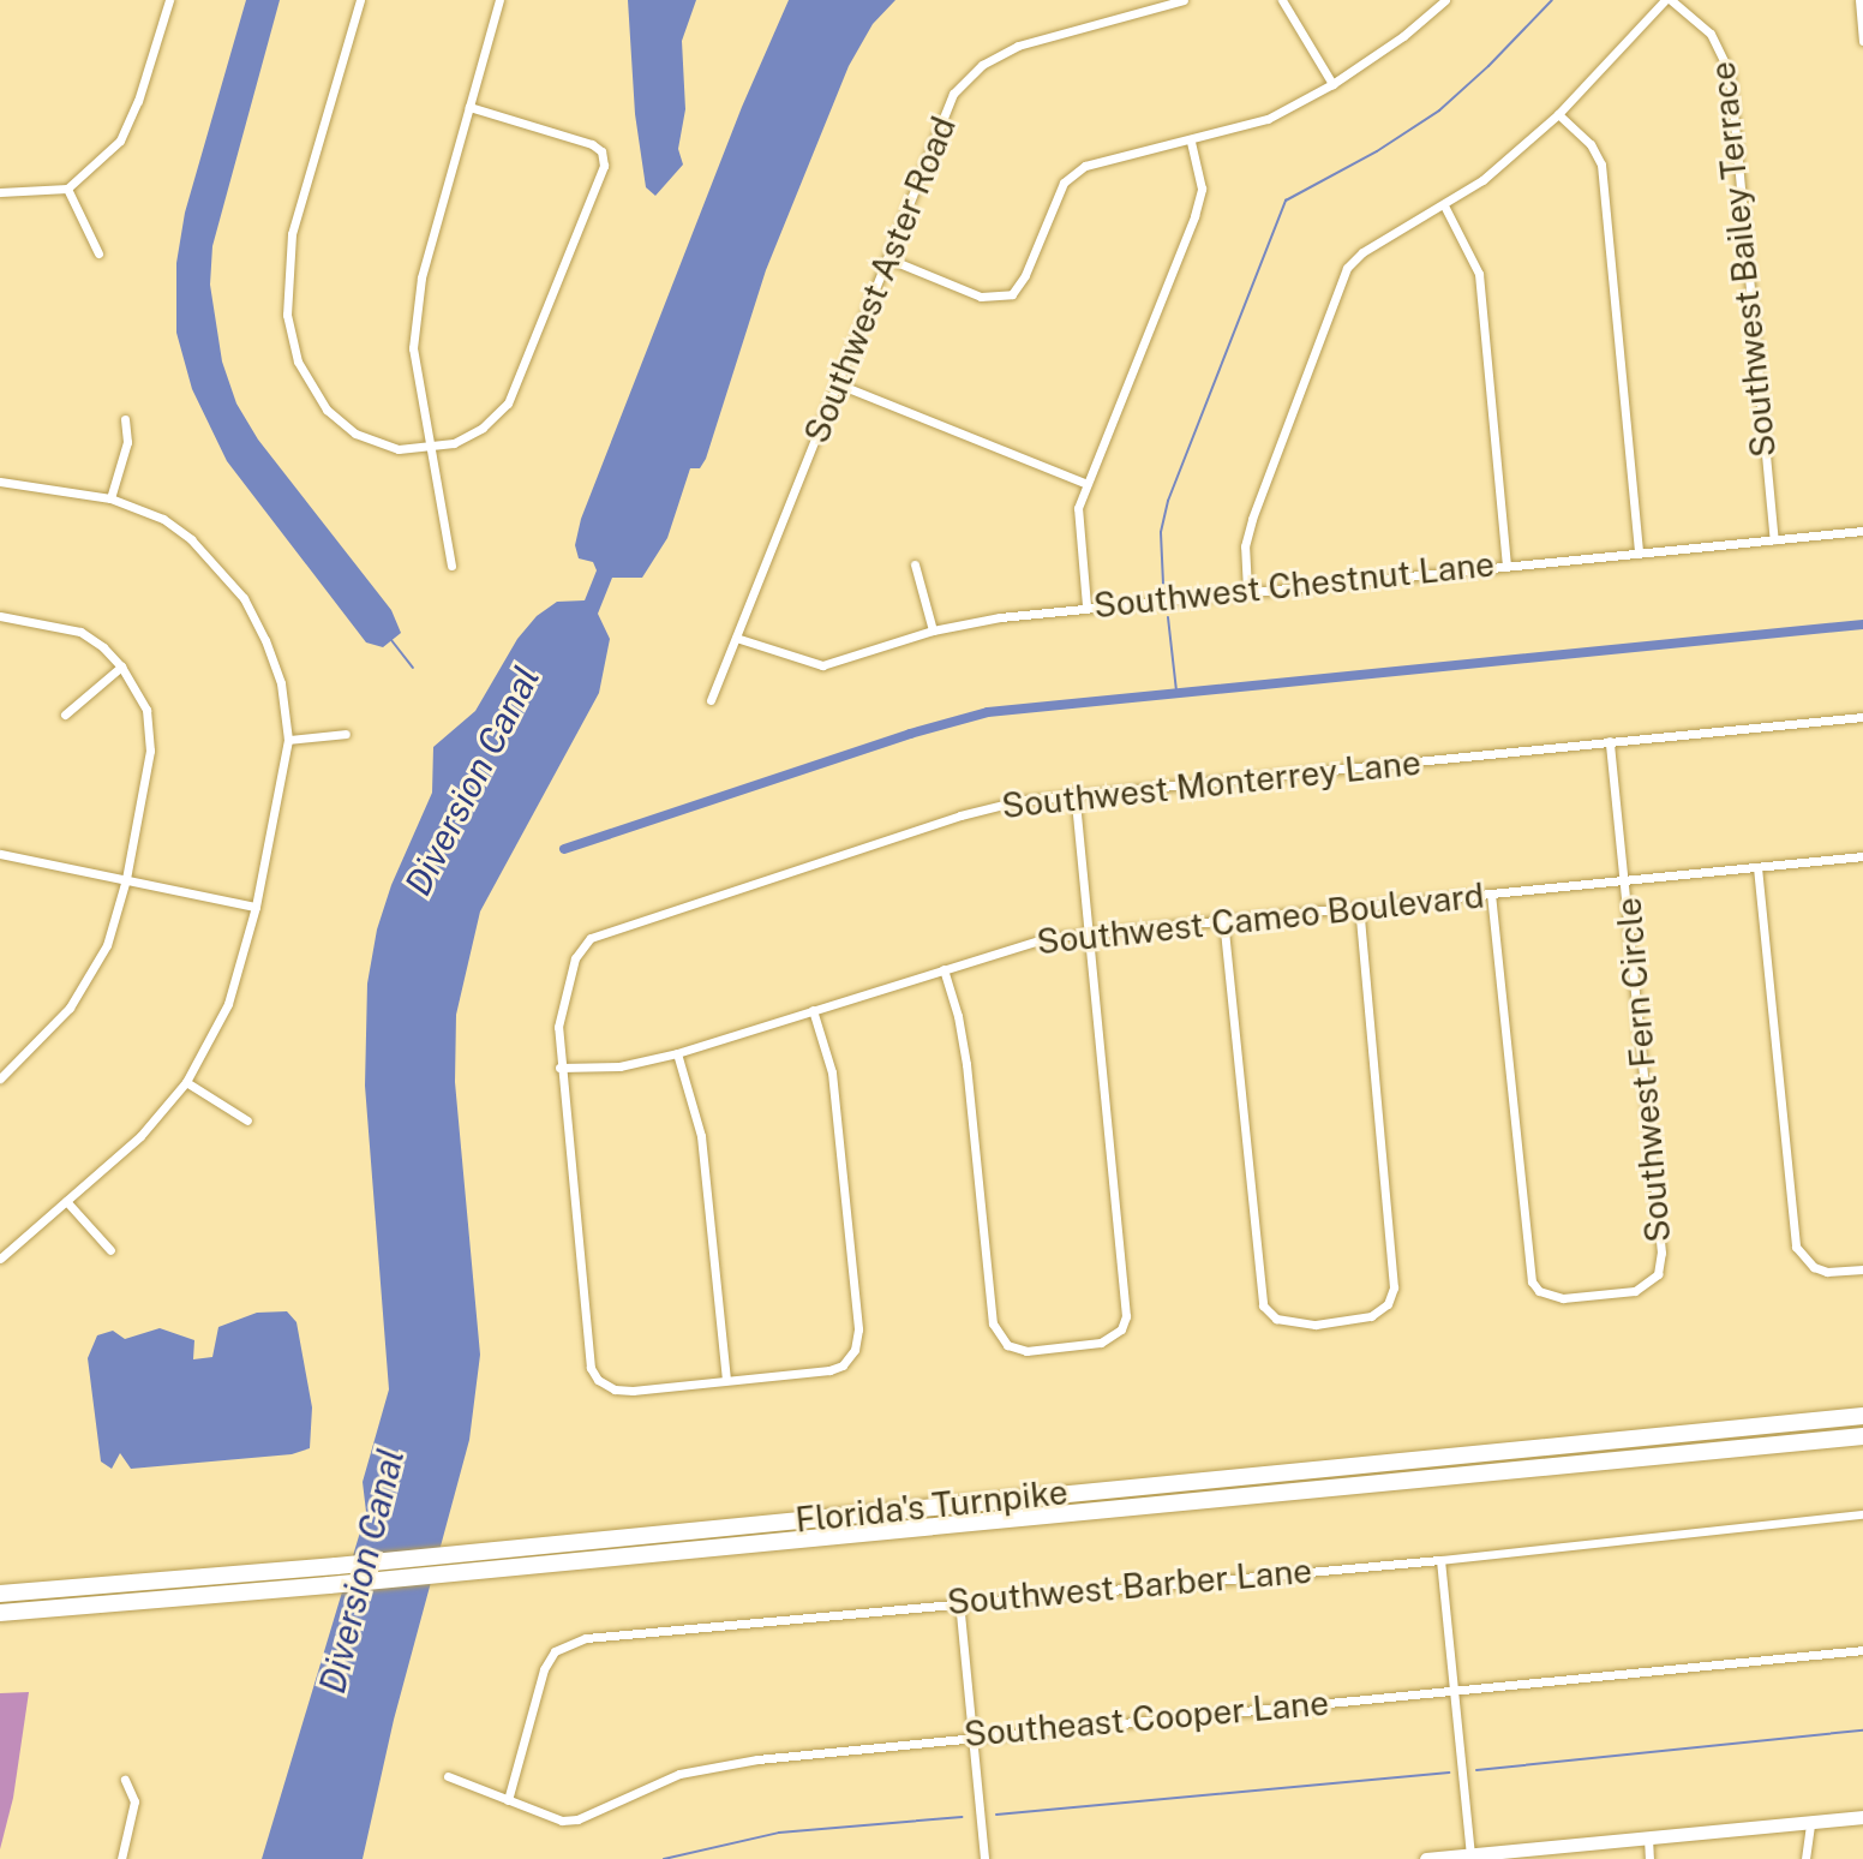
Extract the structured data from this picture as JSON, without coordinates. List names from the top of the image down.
{
  "streets": {
    "highway": ["Florida's Turnpike"],
    "street": [
      "Southwest Bailey Terrace",
      "Southwest Aster Road",
      "Southwest Chestnut Lane",
      "Southwest Monterrey Lane",
      "Southwest Cameo Boulevard",
      "Southwest Fern Circle",
      "Southwest Barber Lane",
      "Southeast Cooper Lane"
    ]
  },
  "crossings": [
    ["Southwest Bailey Terrace", "Southwest Chestnut Lane"],
    ["Southwest Aster Road", "Southwest Chestnut Lane"],
    ["Southwest Monterrey Lane", "Southwest Cameo Boulevard"],
    ["Southwest Monterrey Lane", "Southwest Fern Circle"],
    ["Southwest Cameo Boulevard", "Southwest Fern Circle"],
    ["Southwest Barber Lane", "Southeast Cooper Lane"]
  ],
  "water": ["Diversion Canal"]
}
